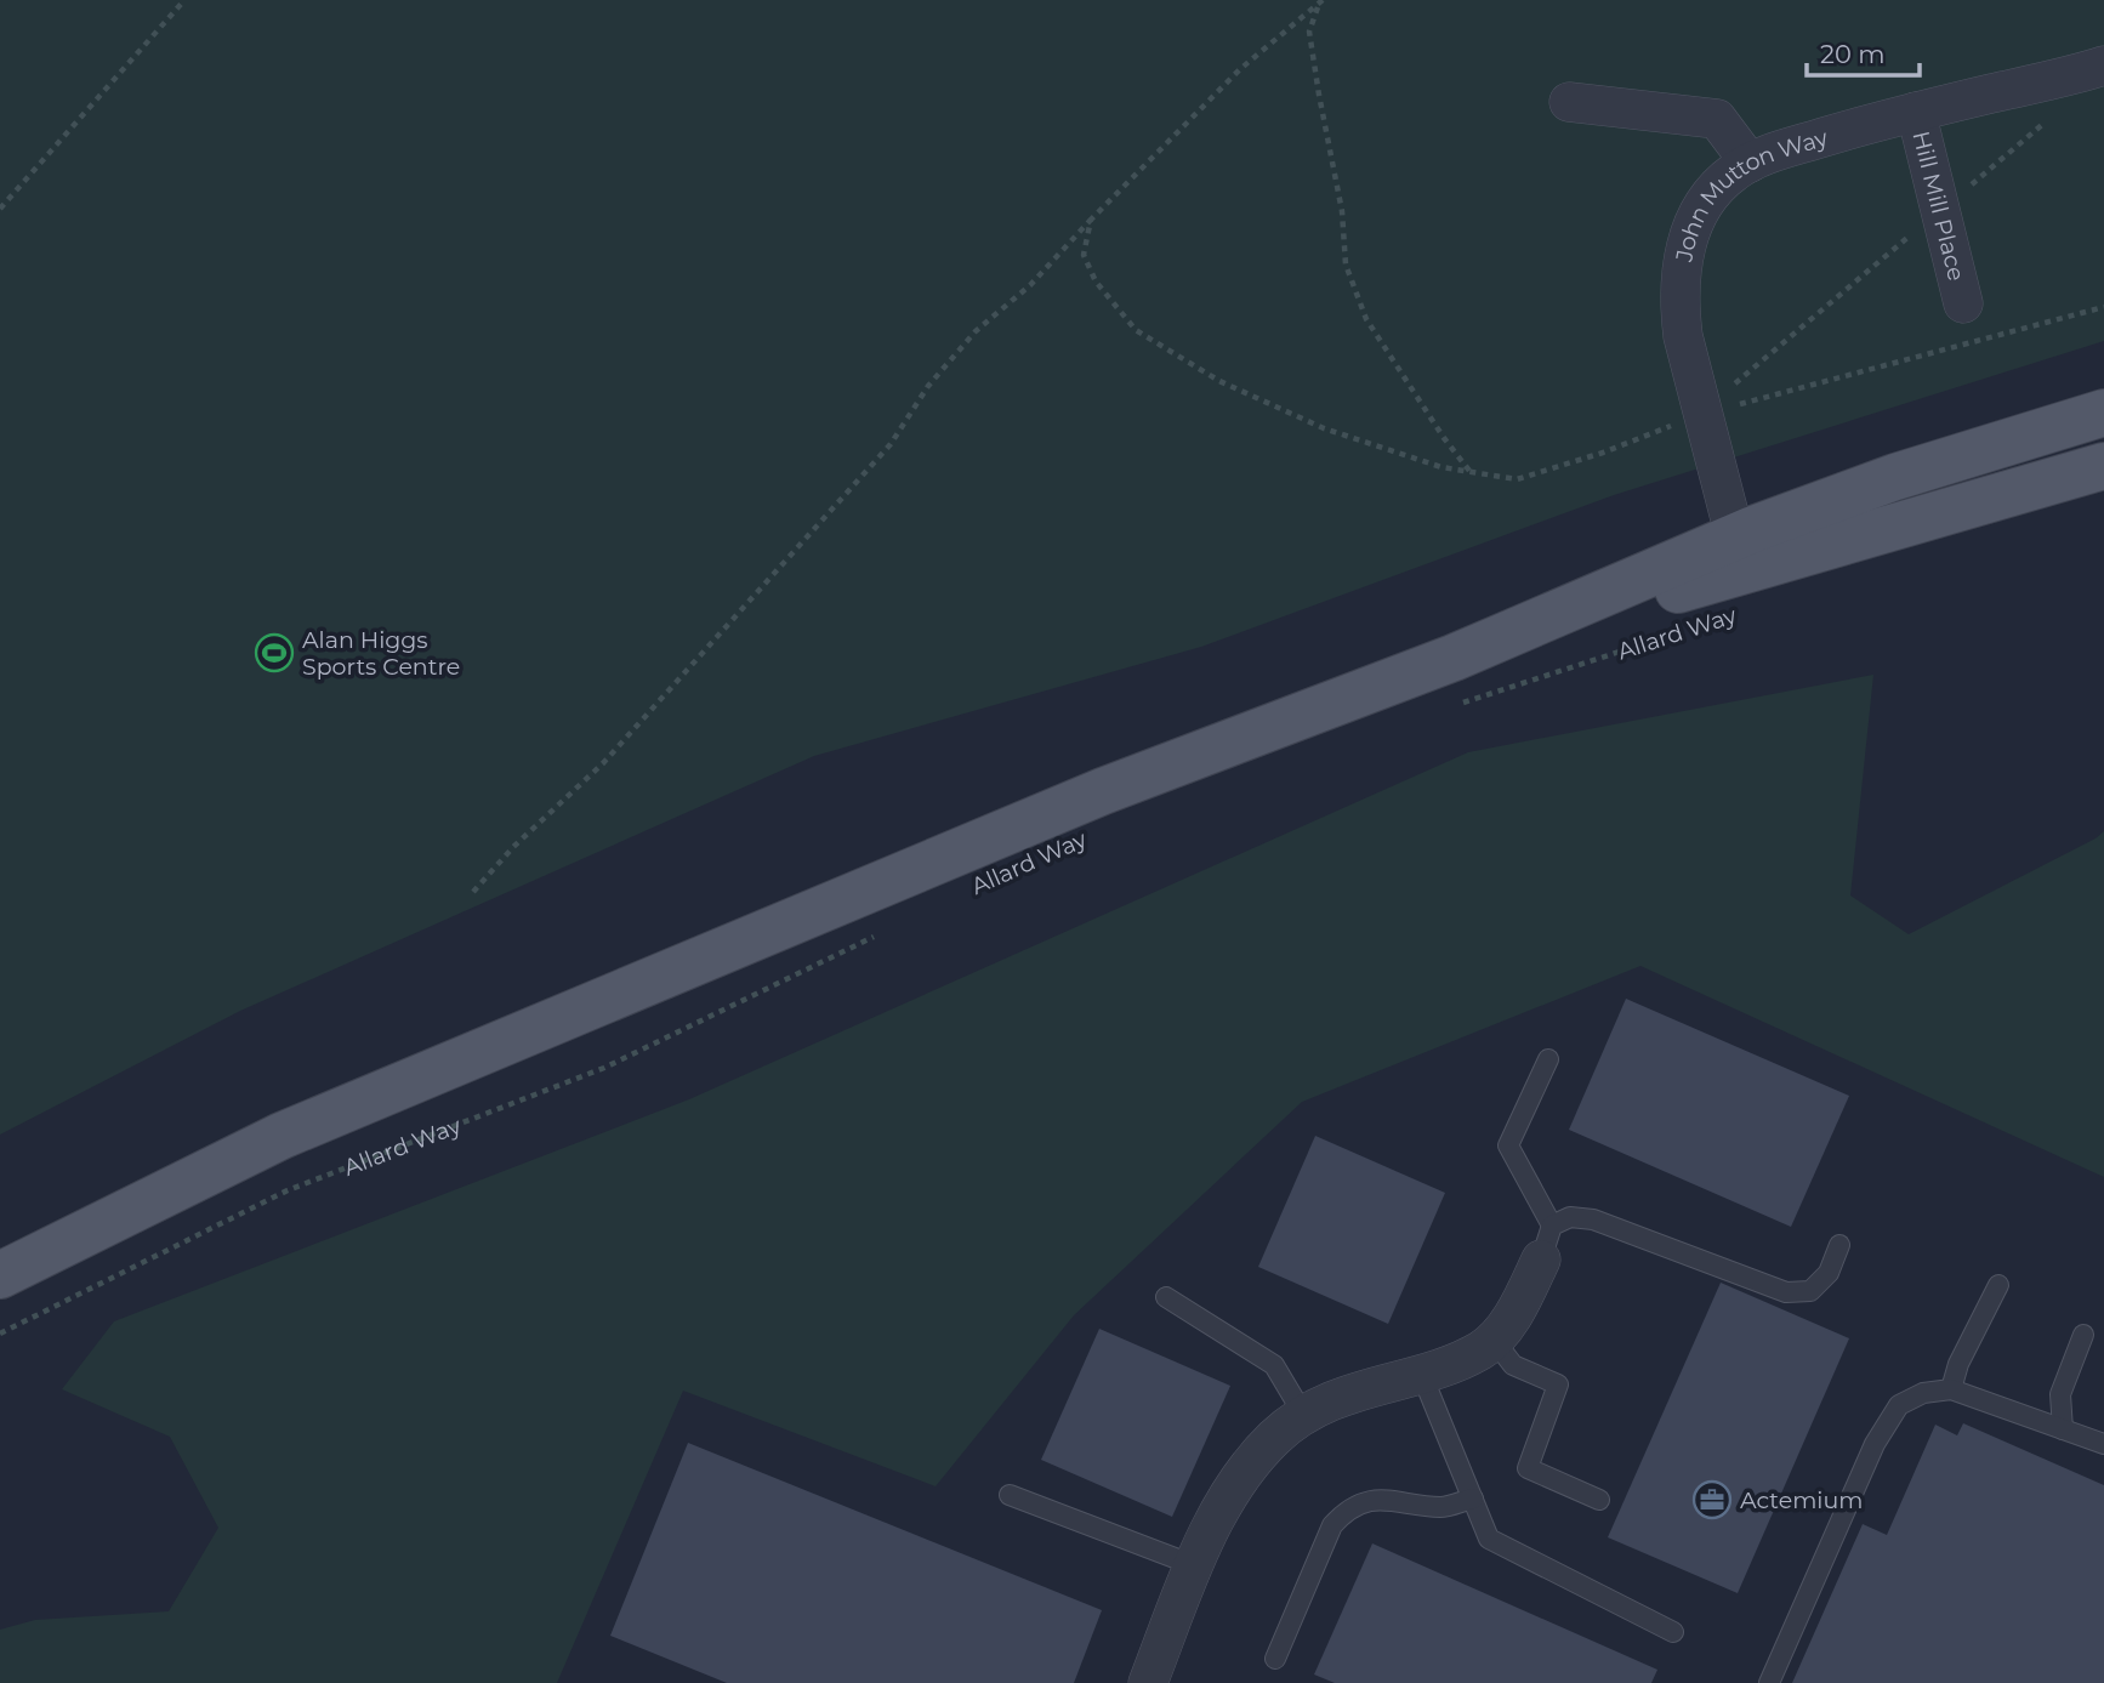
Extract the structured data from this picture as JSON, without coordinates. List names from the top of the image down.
{
  "streets": {
    "main road": ["Allard Way"],
    "street": ["John Mutton Way", "Hill Mill Place"]
  },
  "crossings": [
    ["John Mutton Way", "Hill Mill Place"],
    ["John Mutton Way", "Allard Way"]
  ],
  "places": {
    "sports": ["Alan Higgs Sports Centre"],
    "office": ["Actemium"]
  },
  "scale_bar": "20 m"
}
